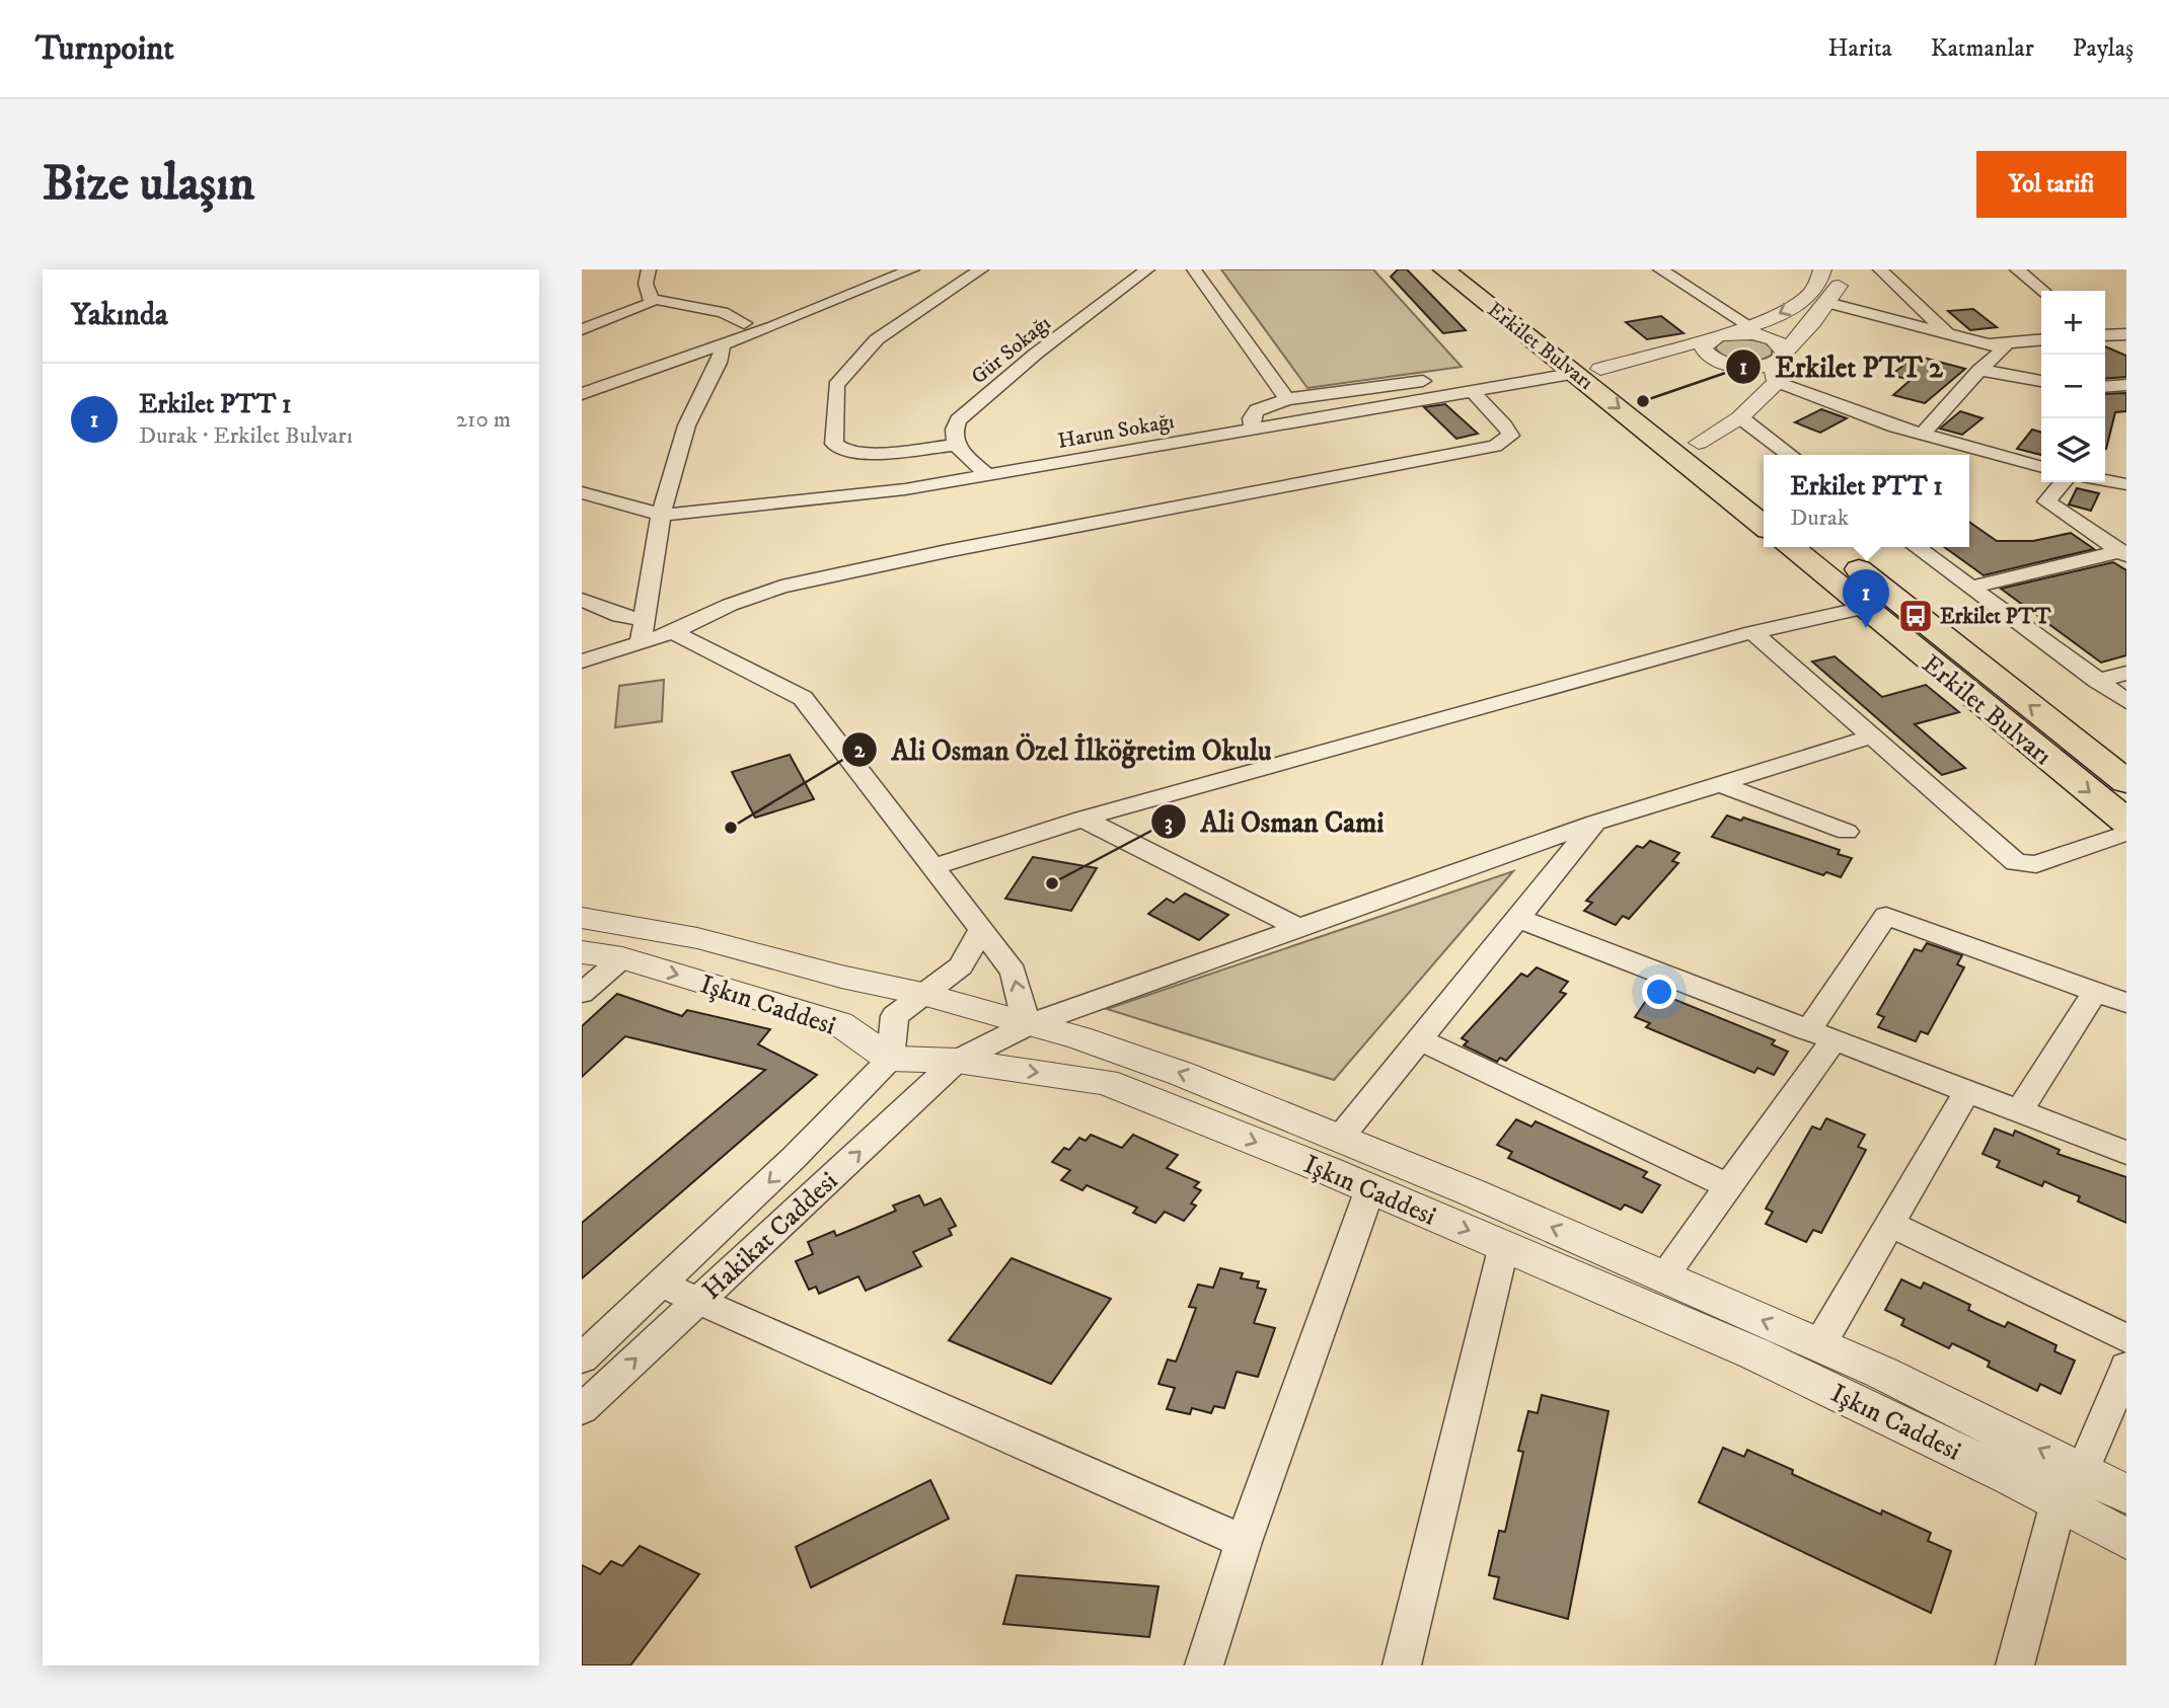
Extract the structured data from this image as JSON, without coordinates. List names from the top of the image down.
{
  "streets": {
    "main road": ["Erkilet Bulvarı"],
    "street": [
      "Gür Sokağı",
      "Harun Sokağı",
      "Işkın Caddesi",
      "Hakikat Caddesi"
    ]
  },
  "crossings": [
    ["Erkilet Bulvarı", "Harun Sokağı"],
    ["Işkın Caddesi", "Hakikat Caddesi"]
  ],
  "places": {
    "other": ["Erkilet PTT 2", "Ali Osman Özel İlköğretim Okulu", "Ali Osman Cami"],
    "bus stop": ["Erkilet PTT"]
  },
  "page": {
    "header": "Turnpoint",
    "nav": ["Harita", "Katmanlar", "Paylaş"],
    "buttons": "Yol tarifi",
    "title": "Bize ulaşın",
    "heading": "Yakında",
    "map_buttons": ["+", "−"],
    "list": [
      {
        "mark": "1",
        "name": "Erkilet PTT 1",
        "note": "Durak · Erkilet Bulvarı",
        "value": "210 m"
      }
    ],
    "popup": ["Erkilet PTT 1", "Durak"],
    "pins": "1"
  }
}
